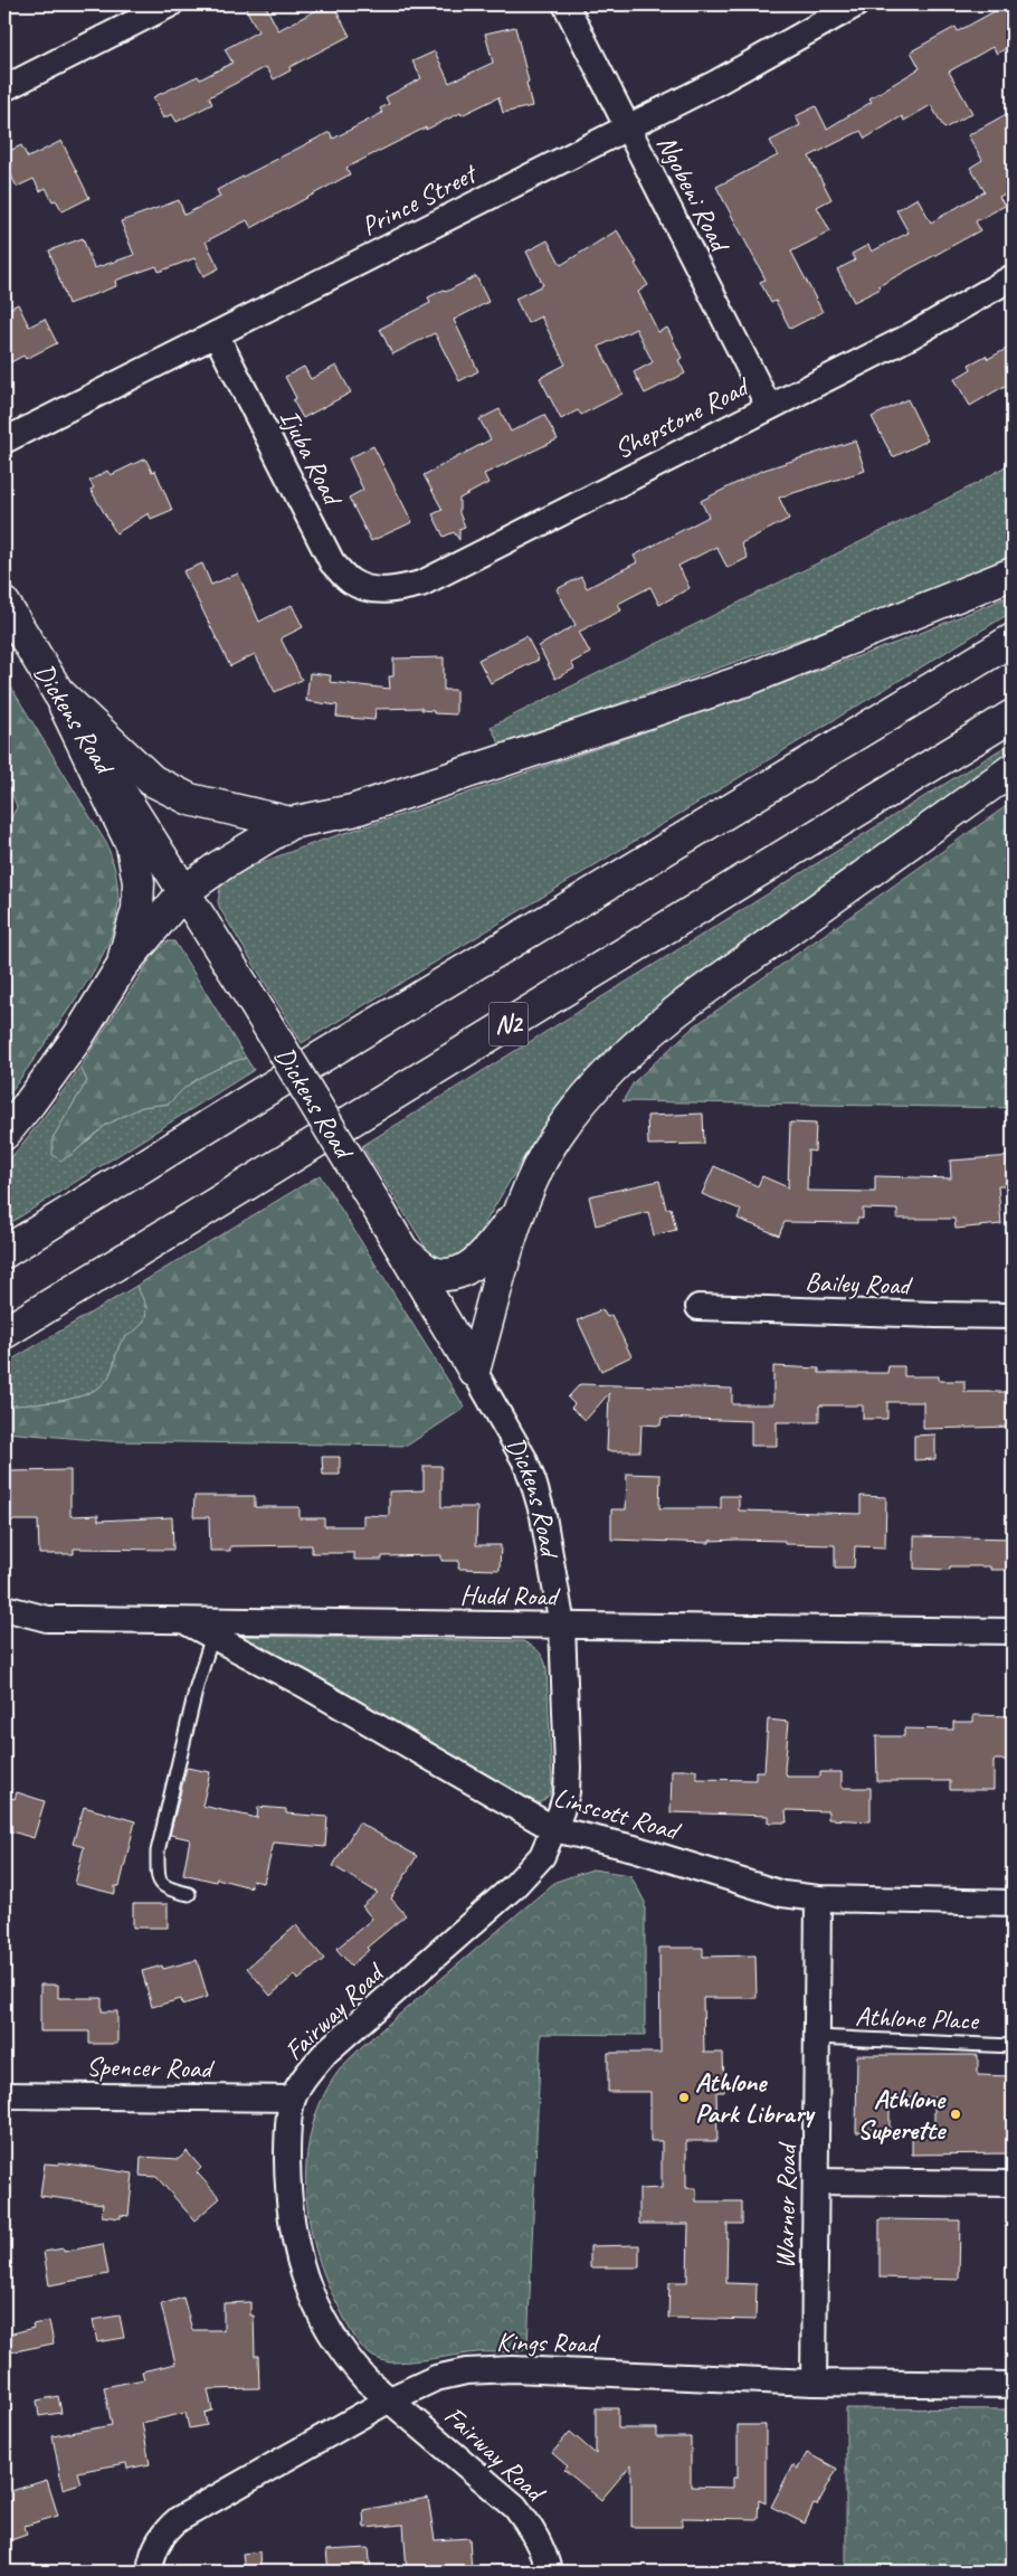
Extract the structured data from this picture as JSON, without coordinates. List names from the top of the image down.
{
  "streets": {
    "main road": ["Dickens Road", "N2"],
    "street": [
      "Ngobeni Road",
      "Prince Street",
      "Shepstone Road",
      "Ijuba Road",
      "Bailey Road",
      "Hudd Road",
      "Linscott Road",
      "Fairway Road",
      "Spencer Road",
      "Warner Road",
      "Kings Road"
    ],
    "lane": ["Athlone Place"]
  },
  "crossings": [
    ["Ngobeni Road", "Prince Street"],
    ["Ngobeni Road", "Shepstone Road"],
    ["Prince Street", "Ijuba Road"],
    ["Shepstone Road", "Ijuba Road"],
    ["Dickens Road", "Hudd Road"],
    ["Dickens Road", "Fairway Road"],
    ["Hudd Road", "Linscott Road"],
    ["Hudd Road", "Fairway Road"],
    ["Linscott Road", "Fairway Road"],
    ["Linscott Road", "Warner Road"],
    ["Fairway Road", "Spencer Road"],
    ["Fairway Road", "Kings Road"],
    ["Athlone Place", "Warner Road"],
    ["Warner Road", "Kings Road"]
  ],
  "places": ["Athlone Park Library", "Athlone Superette"]
}
